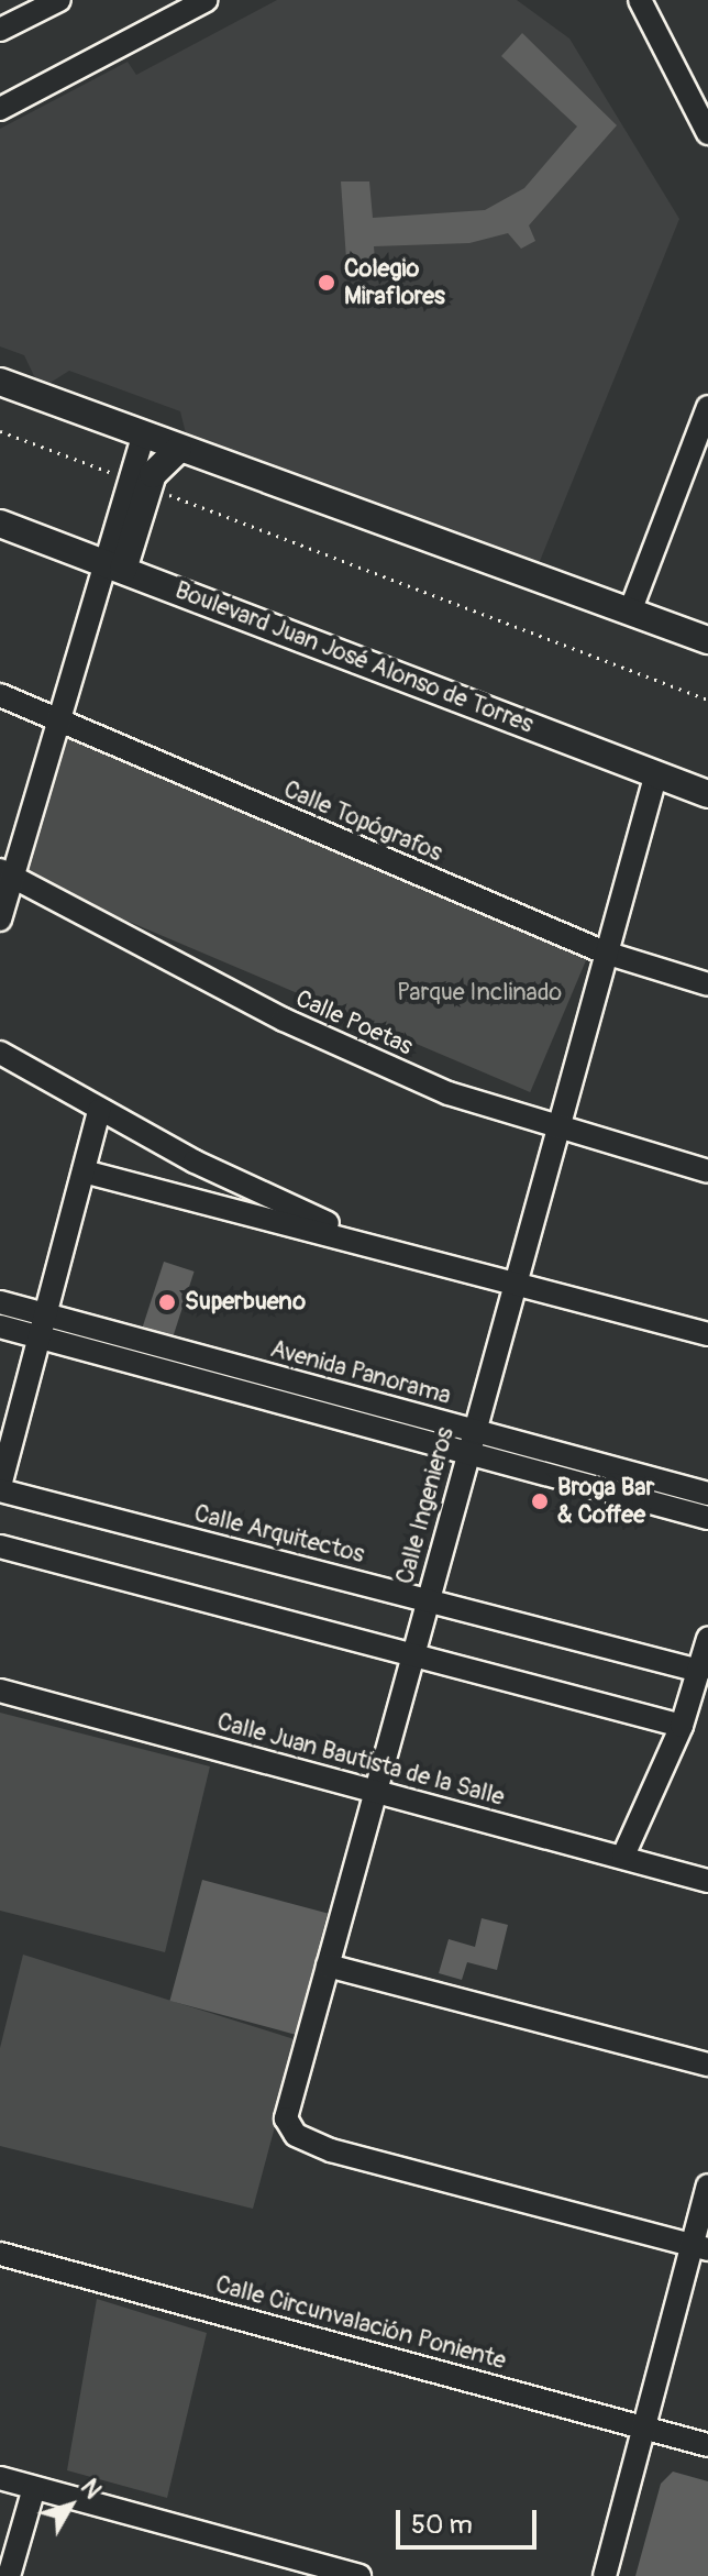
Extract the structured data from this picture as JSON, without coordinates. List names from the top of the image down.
{
  "streets": {
    "main road": ["Boulevard Juan José Alonso de Torres"],
    "street": [
      "Calle Topógrafos",
      "Calle Poetas",
      "Avenida Panorama",
      "Calle Ingenieros",
      "Calle Arquitectos",
      "Calle Juan Bautista de la Salle",
      "Calle Circunvalación Poniente"
    ]
  },
  "crossings": [
    ["Boulevard Juan José Alonso de Torres", "Calle Ingenieros"],
    ["Calle Topógrafos", "Calle Ingenieros"],
    ["Calle Poetas", "Calle Ingenieros"],
    ["Avenida Panorama", "Calle Ingenieros"],
    ["Calle Ingenieros", "Calle Arquitectos"],
    ["Calle Ingenieros", "Calle Juan Bautista de la Salle"]
  ],
  "parks": ["Parque Inclinado"],
  "places": ["Colegio Miraflores", "Superbueno", "Broga Bar & Coffee"],
  "scale_bar": "50 m",
  "north": "top right"
}
